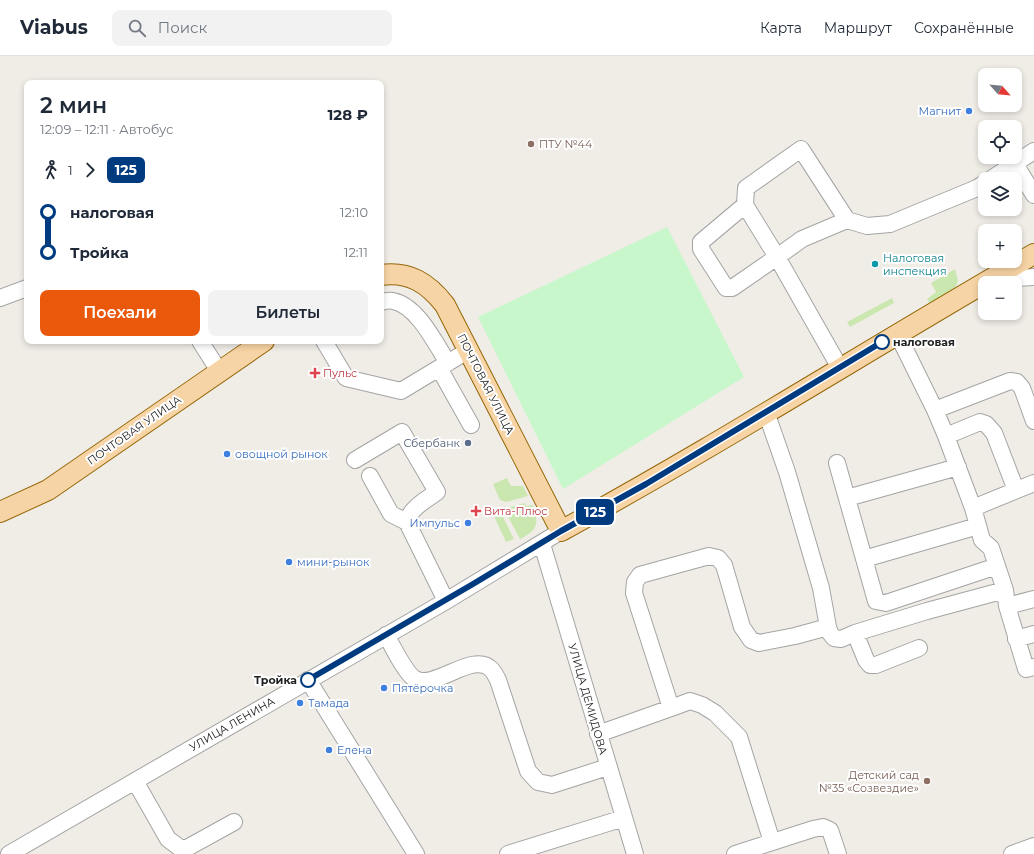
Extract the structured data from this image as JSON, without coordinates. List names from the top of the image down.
{
  "streets": {
    "main road": ["ПОЧТОВАЯ УЛИЦА", "УЛИЦА ЛЕНИНА"],
    "street": ["УЛИЦА ДЕМИДОВА"]
  },
  "crossings": [
    ["ПОЧТОВАЯ УЛИЦА", "УЛИЦА ЛЕНИНА"],
    ["УЛИЦА ДЕМИДОВА", "УЛИЦА ЛЕНИНА"]
  ],
  "places": {
    "other": [
      "Магнит",
      "ПТУ №44",
      "Налоговая инспекция",
      "налоговая",
      "Сбербанк",
      "овощной рынок",
      "Импульс",
      "мини-рынок",
      "Тройка",
      "Пятёрочка",
      "Тамада",
      "Елена",
      "Детский сад №35 «Созвездие»"
    ],
    "health": ["Пульс", "Вита-Плюс"]
  },
  "lines": ["bus line 125"],
  "north": "bottom right",
  "page": {
    "header": "Viabus",
    "search": "Поиск",
    "nav": ["Карта", "Маршрут", "Сохранённые"],
    "on_map": "125",
    "map_buttons": ["+", "−"],
    "heading": ["2 мин", "12:09 – 12:11 · Автобус", "128 ₽"],
    "legs": ["1", "125"],
    "list": [
      {
        "name": "налоговая",
        "value": "12:10"
      },
      {
        "name": "Тройка",
        "value": "12:11"
      }
    ],
    "buttons": ["Поехали", "Билеты"]
  }
}
